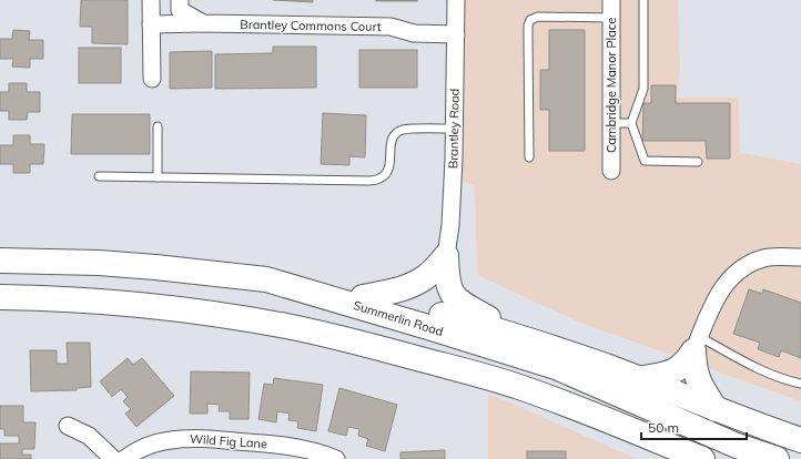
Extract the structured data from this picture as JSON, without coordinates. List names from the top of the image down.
{
  "streets": {
    "main road": ["Summerlin Road"],
    "street": [
      "Brantley Commons Court",
      "Cambridge Manor Place",
      "Brantley Road",
      "Wild Fig Lane"
    ]
  },
  "crossings": [
    ["Brantley Commons Court", "Brantley Road"]
  ],
  "scale_bar": "50 m"
}
